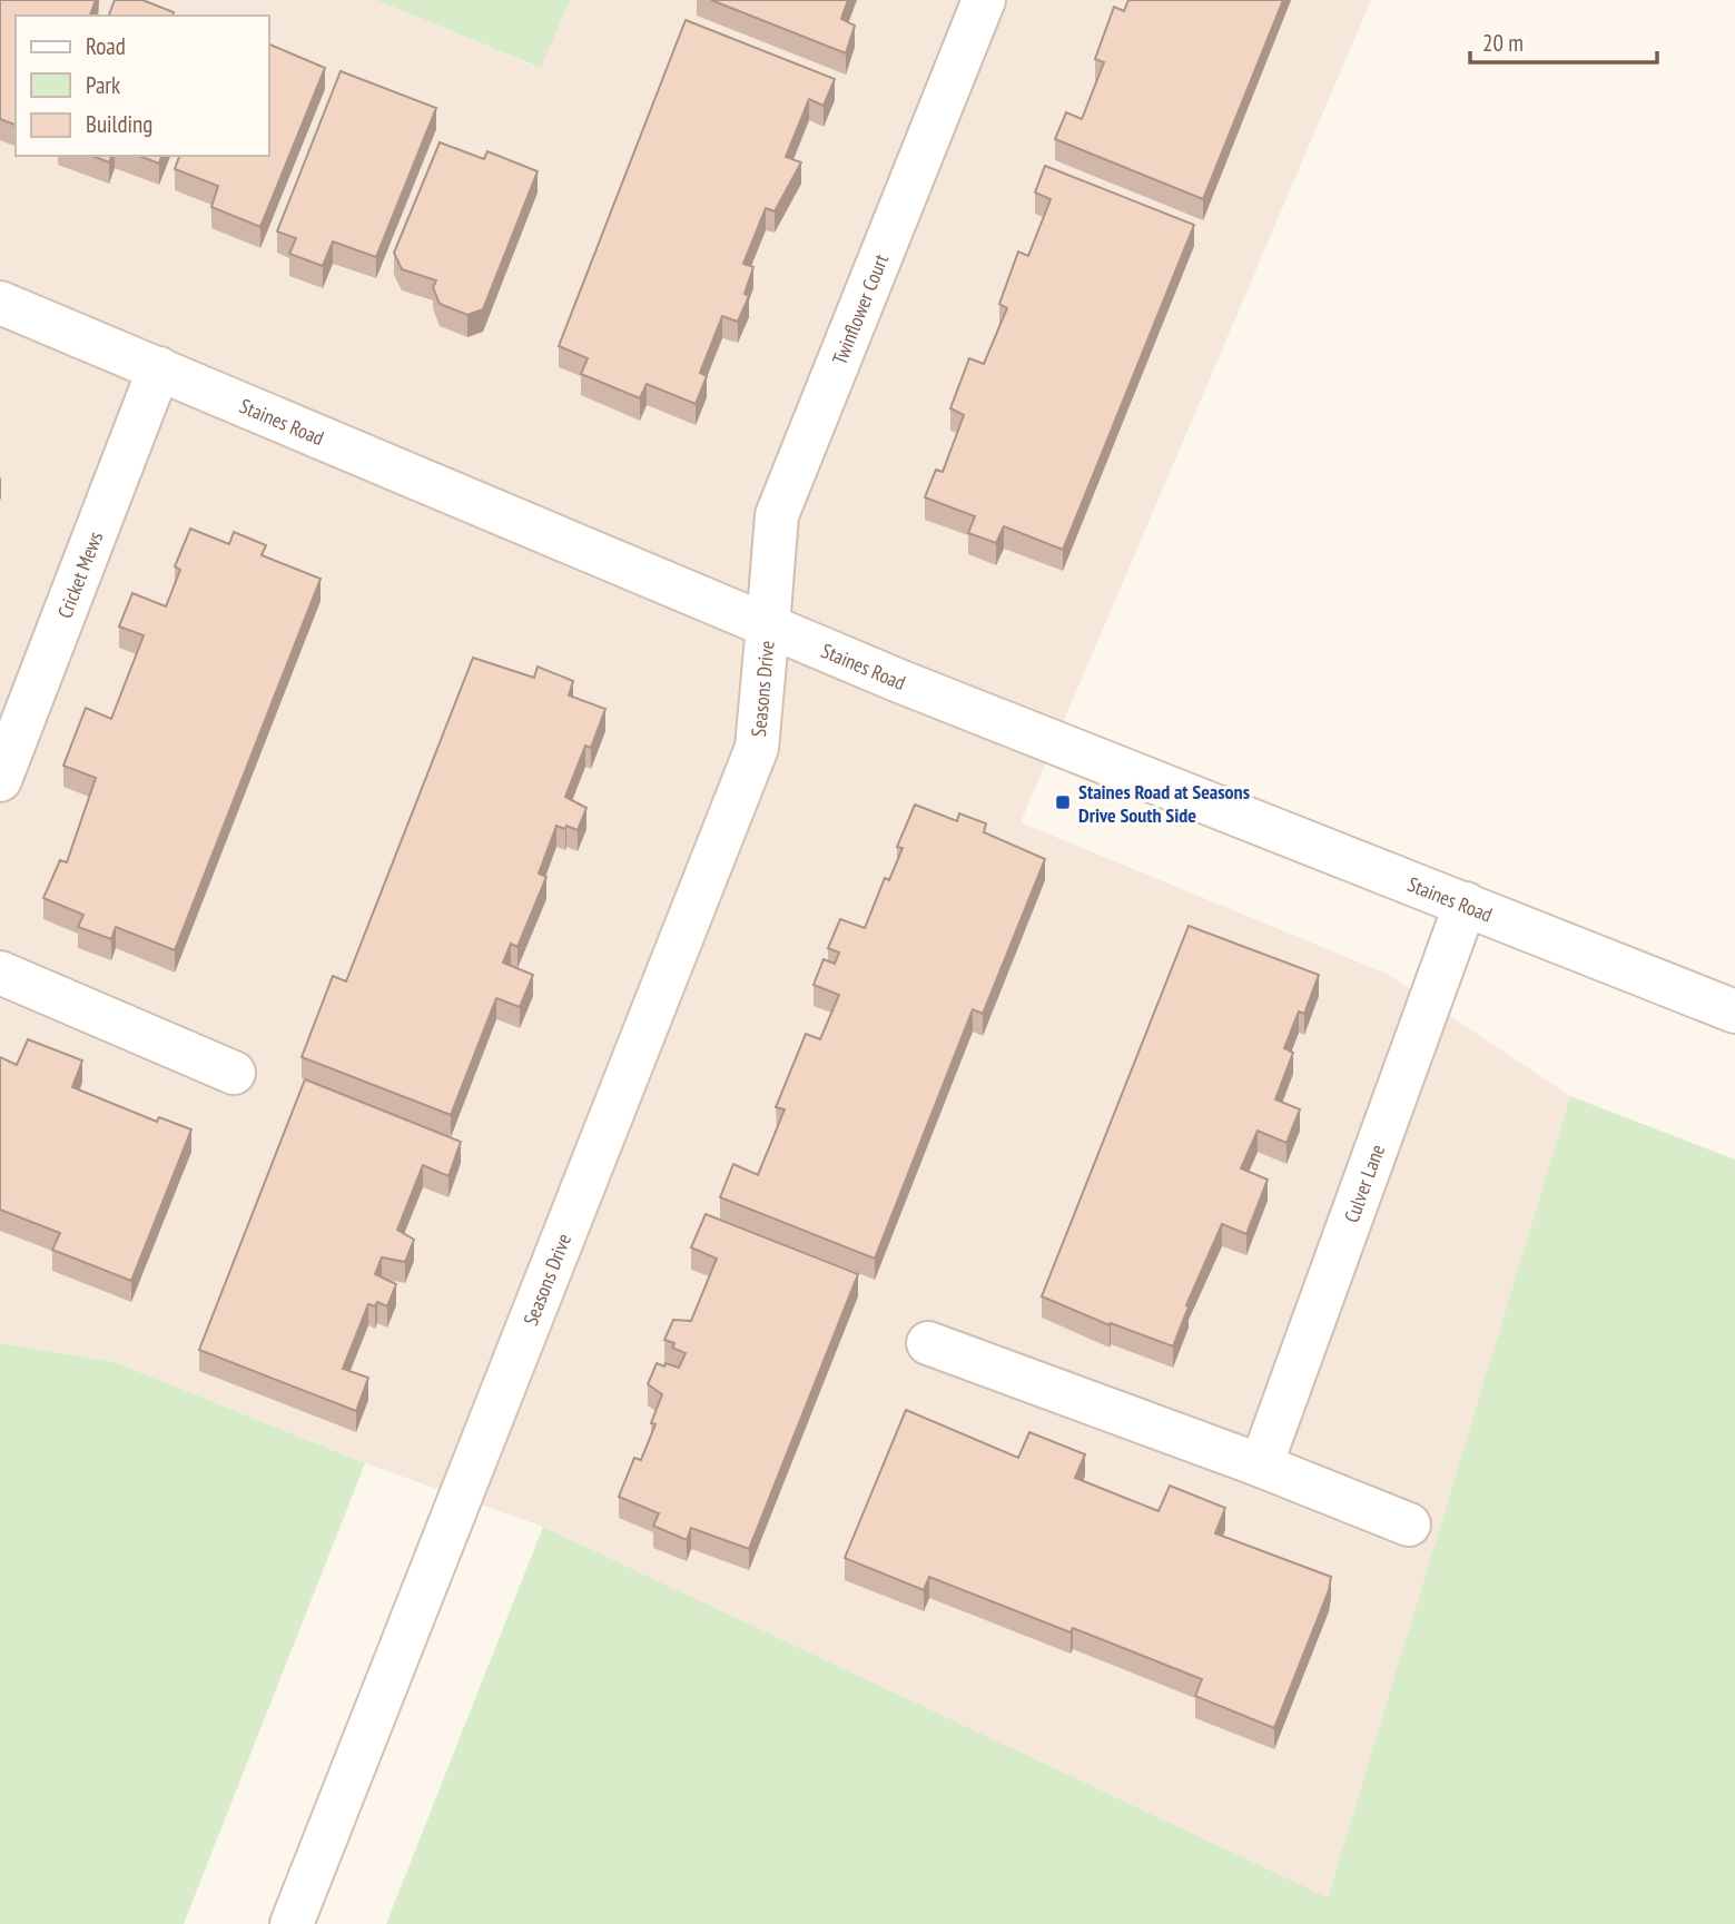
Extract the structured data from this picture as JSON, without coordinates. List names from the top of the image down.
{
  "streets": {
    "street": [
      "Twinflower Court",
      "Staines Road",
      "Cricket Mews",
      "Seasons Drive",
      "Culver Lane"
    ]
  },
  "crossings": [
    ["Twinflower Court", "Staines Road"],
    ["Twinflower Court", "Seasons Drive"],
    ["Staines Road", "Cricket Mews"],
    ["Staines Road", "Seasons Drive"],
    ["Staines Road", "Culver Lane"]
  ],
  "places": {
    "transit": ["Staines Road at Seasons Drive South Side"]
  },
  "legend": ["Road", "Park", "Building"],
  "scale_bar": "20 m"
}
